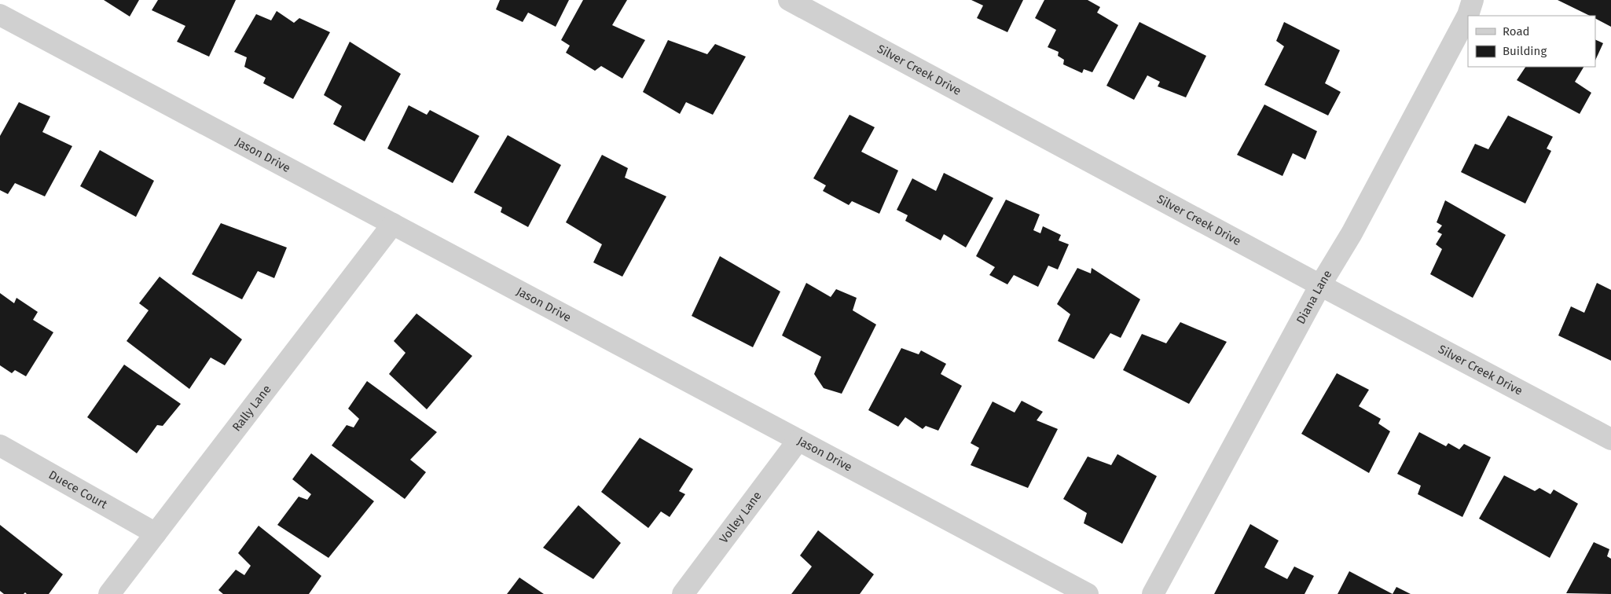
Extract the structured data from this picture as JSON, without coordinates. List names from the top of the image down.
{
  "streets": {
    "street": [
      "Silver Creek Drive",
      "Jason Drive",
      "Diana Lane",
      "Rally Lane",
      "Duece Court",
      "Volley Lane"
    ]
  },
  "crossings": [
    ["Silver Creek Drive", "Diana Lane"],
    ["Jason Drive", "Rally Lane"],
    ["Jason Drive", "Volley Lane"],
    ["Rally Lane", "Duece Court"]
  ],
  "legend": ["Road", "Building"]
}
